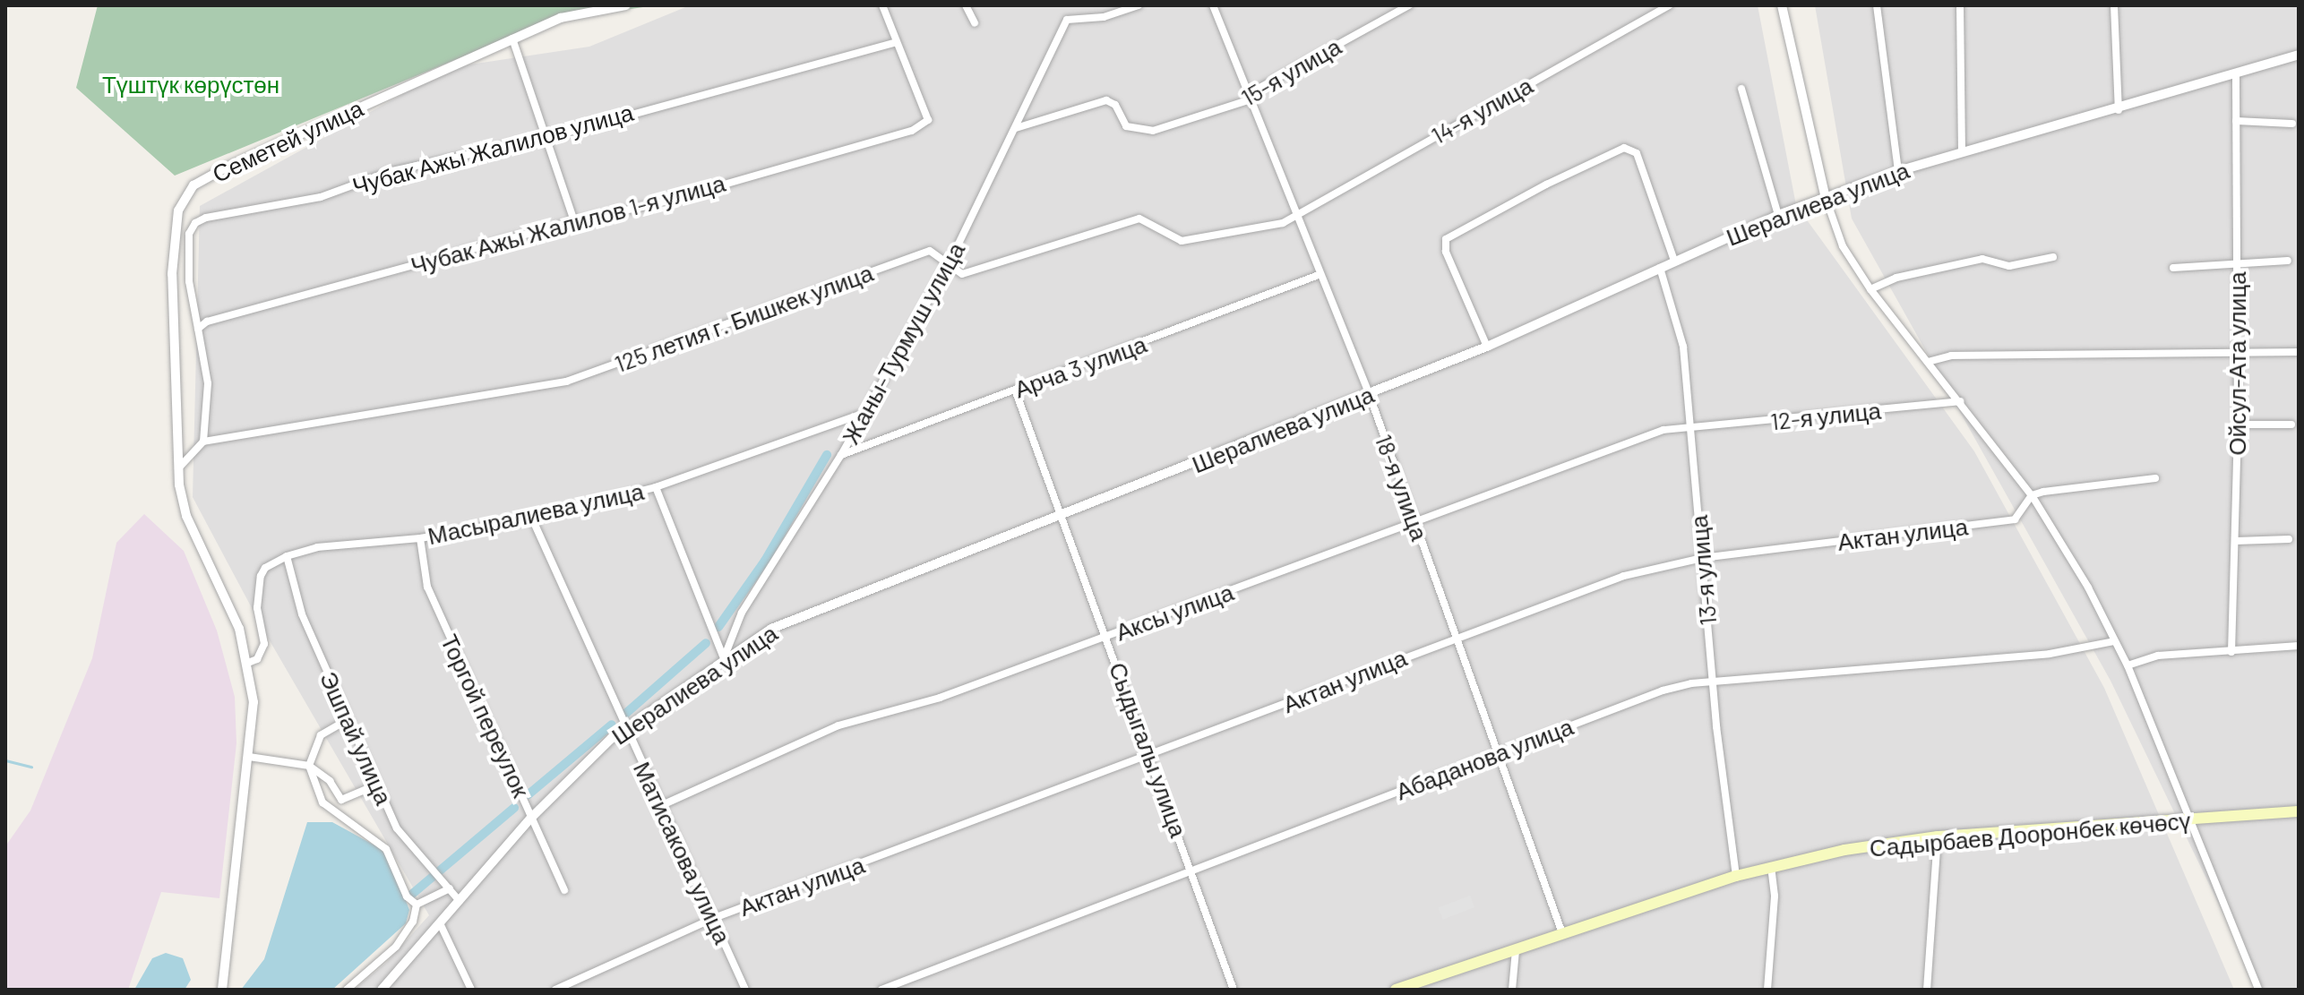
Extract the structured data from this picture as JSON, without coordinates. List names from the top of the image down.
{
  "streets": {
    "main road": ["Садырбаев Дооронбек көчөсү"],
    "street": [
      "15-я улица",
      "14-я улица",
      "Семетей улица",
      "Чубак Ажы Жалилов улица",
      "Шералиева улица",
      "Чубак Ажы Жалилов 1-я улица",
      "125 летия г. Бишкек улица",
      "Жаны-Турмуш улица",
      "Ойсул-Ата улица",
      "Арча 3 улица",
      "12-я улица",
      "18-я улица",
      "Масыралиева улица",
      "Актан улица",
      "13-я улица",
      "Аксы улица",
      "Торгой переулок",
      "Эшпай улица",
      "Сыдыгалы улица",
      "Абаданова улица",
      "Матисакова улица"
    ]
  },
  "crossings": [
    ["15-я улица", "Жаны-Турмуш улица"],
    ["15-я улица", "18-я улица"],
    ["14-я улица", "125 летия г. Бишкек улица"],
    ["14-я улица", "18-я улица"],
    ["Семетей улица", "Масыралиева улица"],
    ["Чубак Ажы Жалилов улица", "Чубак Ажы Жалилов 1-я улица"],
    ["Шералиева улица", "Жаны-Турмуш улица"],
    ["Шералиева улица", "Ойсул-Ата улица"],
    ["Шералиева улица", "18-я улица"],
    ["Шералиева улица", "13-я улица"],
    ["Шералиева улица", "Торгой переулок"],
    ["Шералиева улица", "Эшпай улица"],
    ["Шералиева улица", "Сыдыгалы улица"],
    ["Шералиева улица", "Матисакова улица"],
    ["125 летия г. Бишкек улица", "Жаны-Турмуш улица"],
    ["125 летия г. Бишкек улица", "18-я улица"],
    ["Жаны-Турмуш улица", "Арча 3 улица"],
    ["Жаны-Турмуш улица", "Масыралиева улица"],
    ["Арча 3 улица", "18-я улица"],
    ["Арча 3 улица", "Сыдыгалы улица"],
    ["12-я улица", "13-я улица"],
    ["12-я улица", "Аксы улица"],
    ["18-я улица", "Актан улица"],
    ["18-я улица", "Аксы улица"],
    ["18-я улица", "Абаданова улица"],
    ["18-я улица", "Садырбаев Дооронбек көчөсү"],
    ["Масыралиева улица", "Торгой переулок"],
    ["Масыралиева улица", "Эшпай улица"],
    ["Масыралиева улица", "Матисакова улица"],
    ["Актан улица", "13-я улица"],
    ["Актан улица", "Сыдыгалы улица"],
    ["Актан улица", "Матисакова улица"],
    ["13-я улица", "Аксы улица"],
    ["13-я улица", "Абаданова улица"],
    ["13-я улица", "Садырбаев Дооронбек көчөсү"],
    ["Аксы улица", "Сыдыгалы улица"],
    ["Аксы улица", "Матисакова улица"],
    ["Сыдыгалы улица", "Абаданова улица"]
  ],
  "parks": ["Түштүк көрүстөн"]
}
